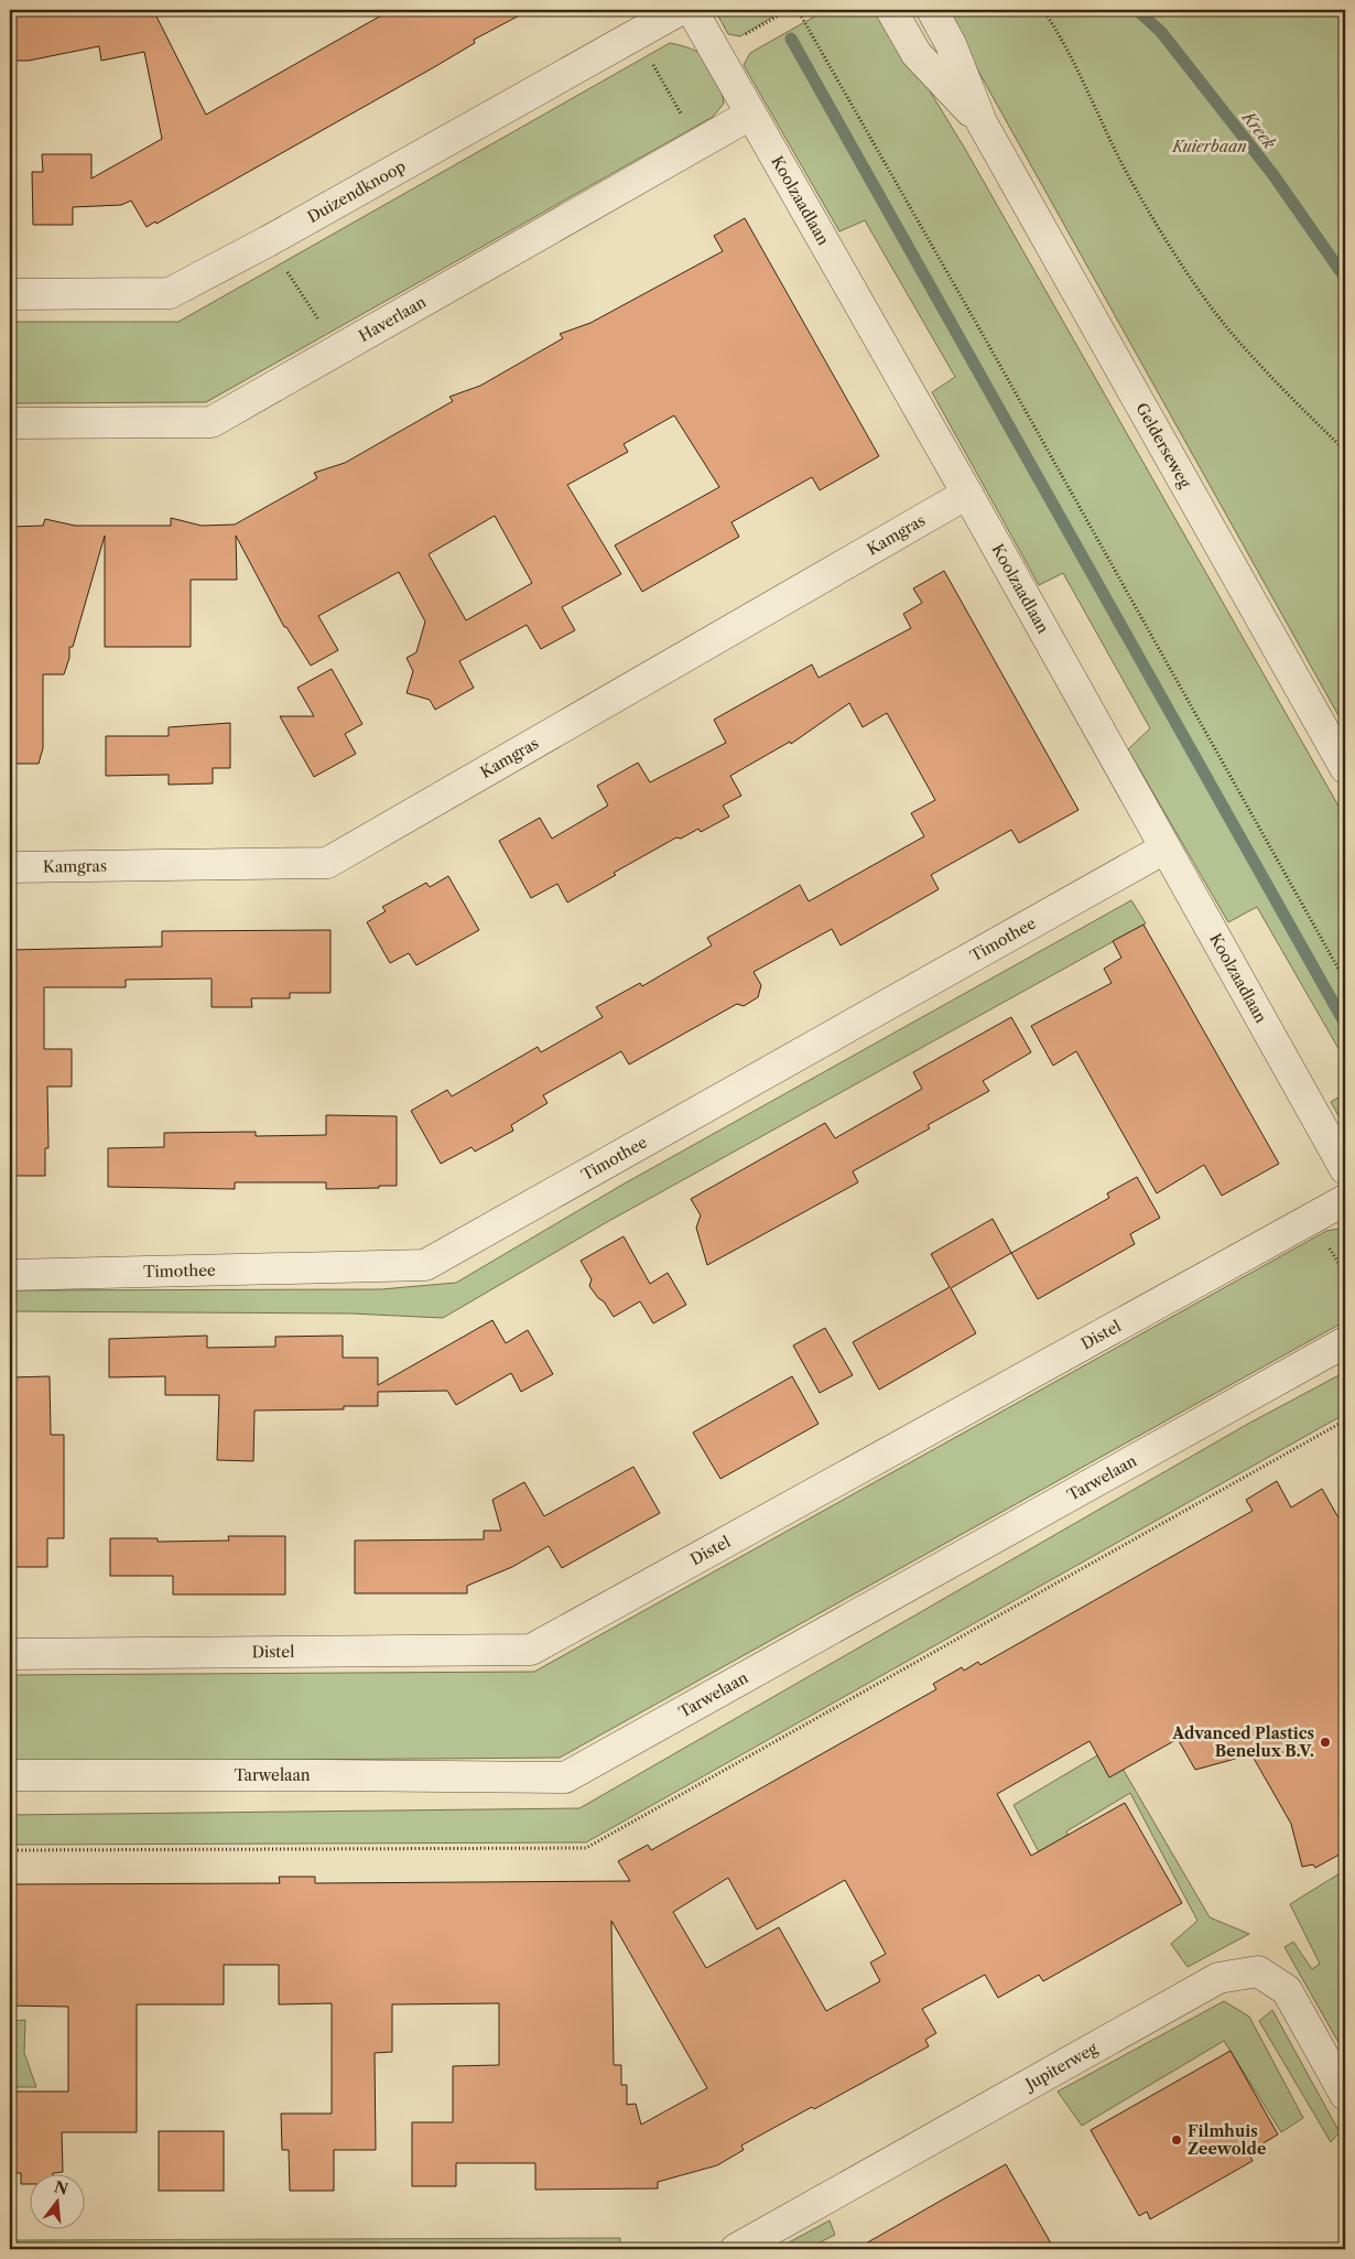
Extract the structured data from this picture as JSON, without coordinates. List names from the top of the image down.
{
  "streets": {
    "street": [
      "Duizendknoop",
      "Koolzaadlaan",
      "Haverlaan",
      "Gelderseweg",
      "Kamgras",
      "Timothee",
      "Distel",
      "Tarwelaan",
      "Jupiterweg"
    ]
  },
  "crossings": [
    ["Koolzaadlaan", "Haverlaan"],
    ["Koolzaadlaan", "Kamgras"],
    ["Koolzaadlaan", "Timothee"]
  ],
  "water": ["Kreek"],
  "parks": ["Kuierbaan"],
  "places": ["Advanced Plastics Benelux B.V.", "Filmhuis Zeewolde"],
  "north": "top"
}
